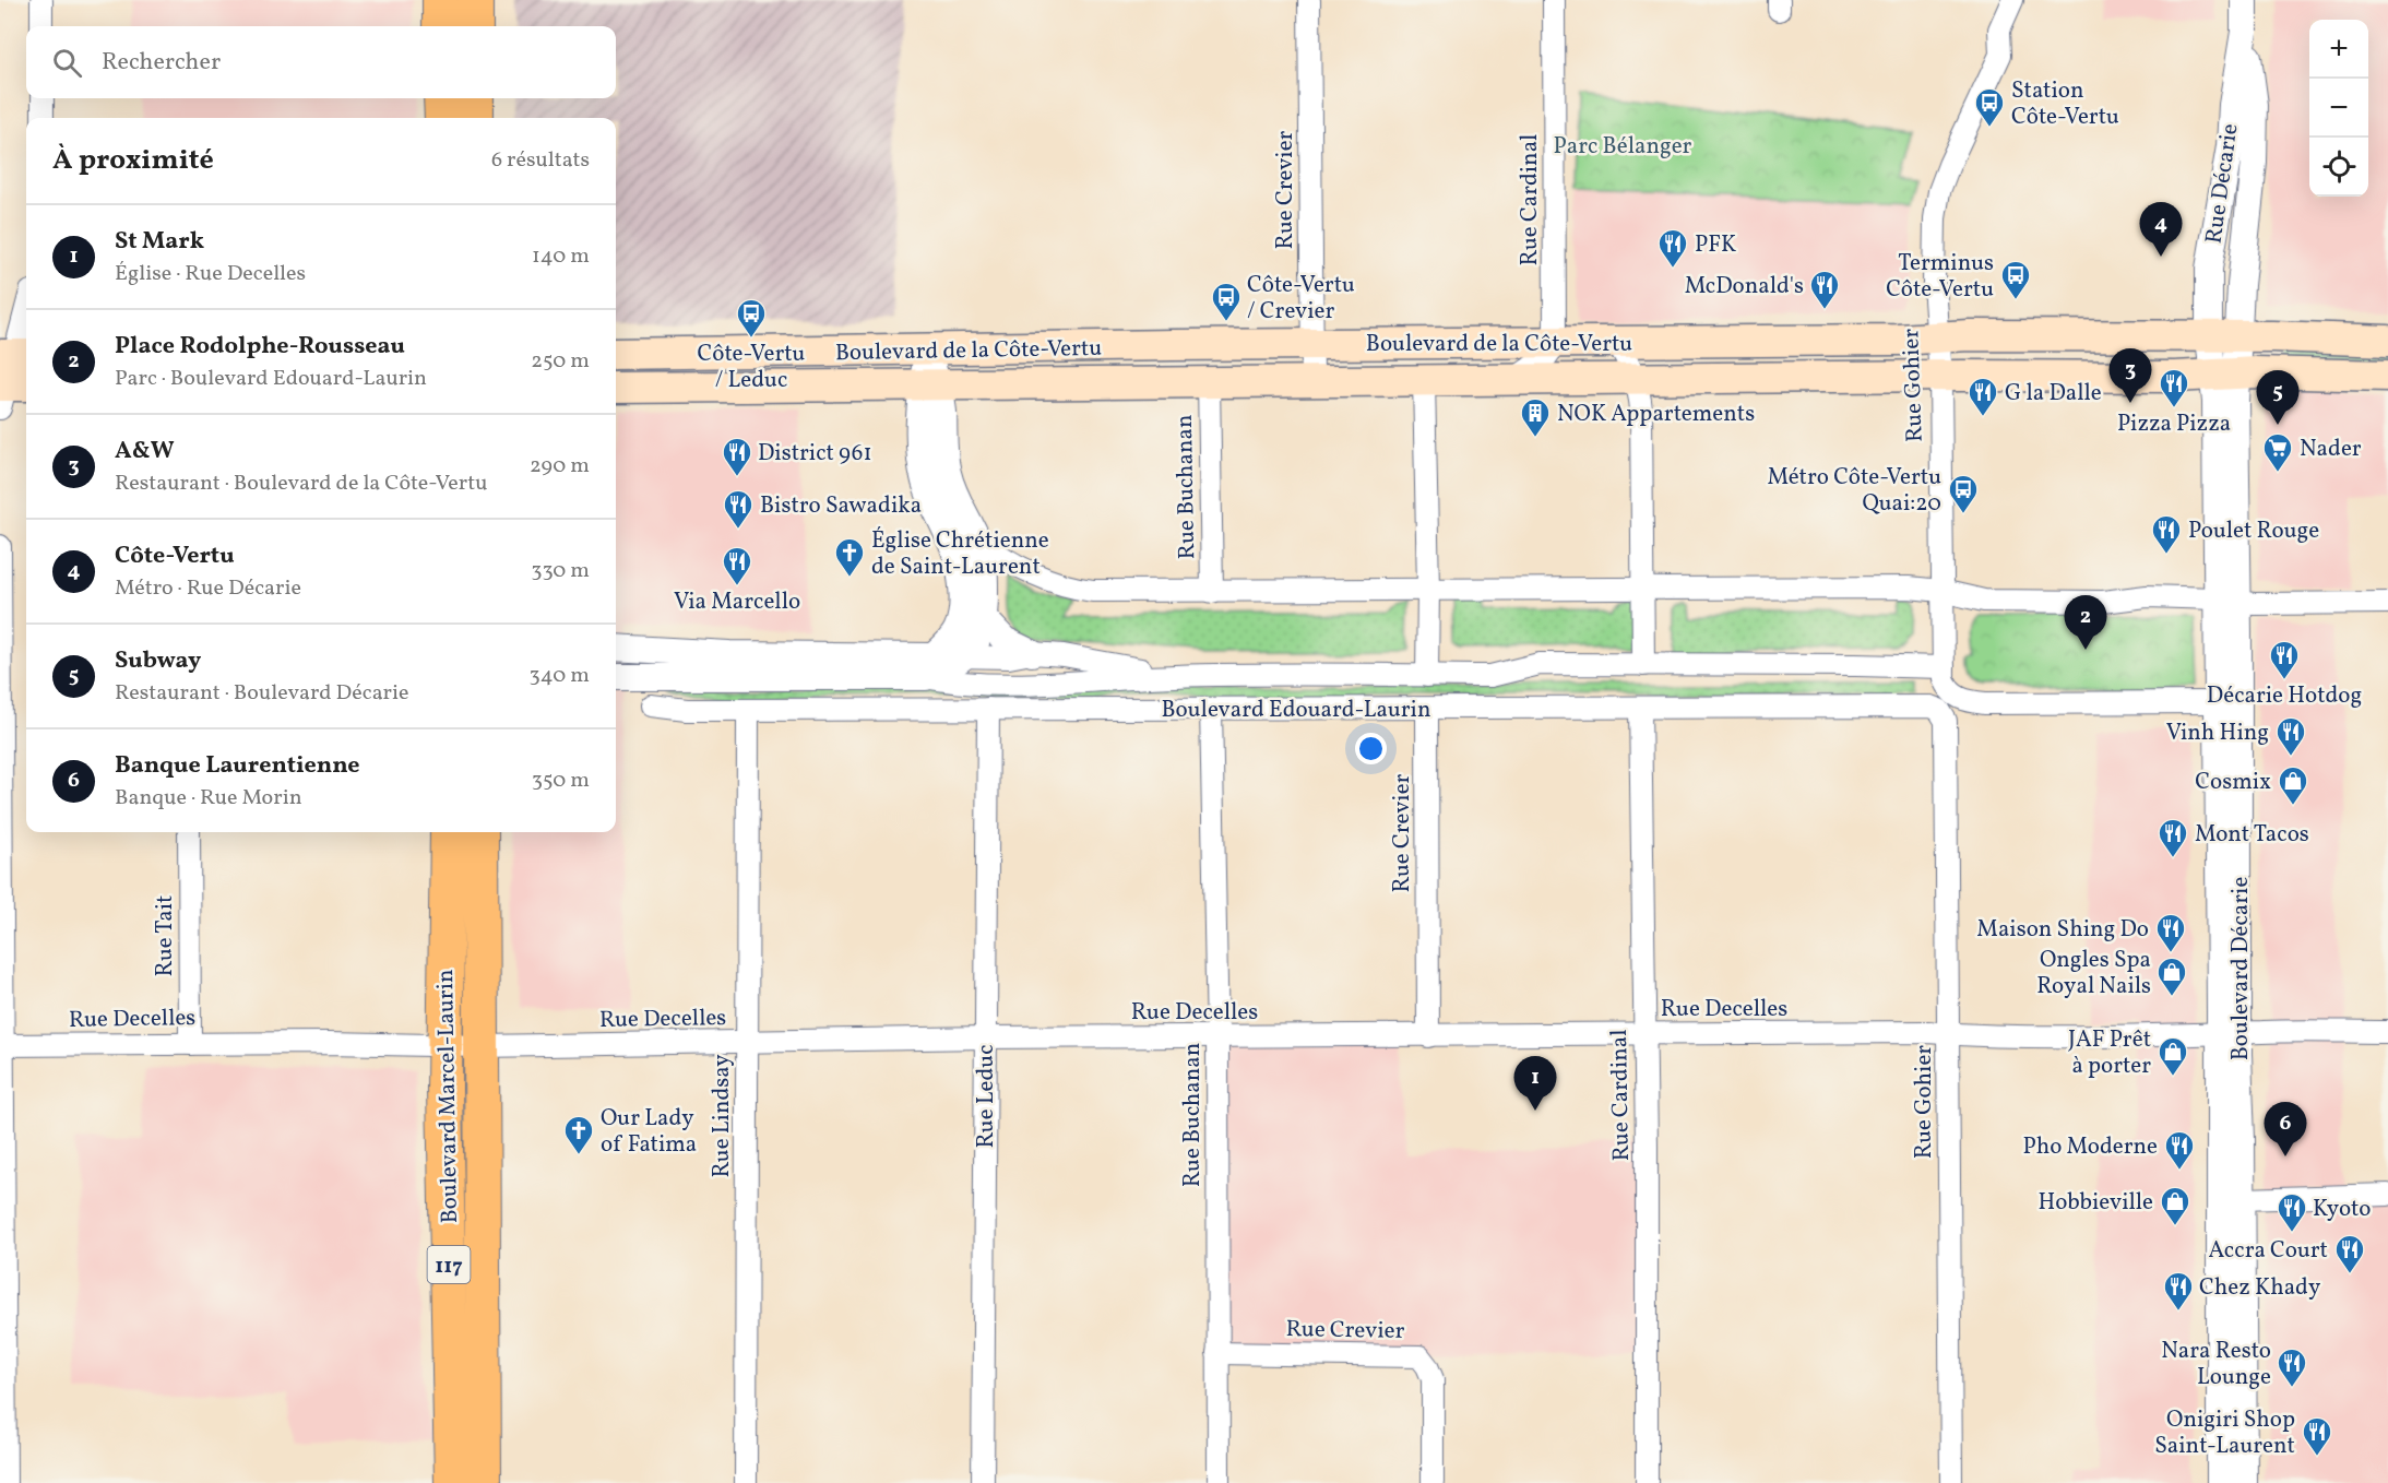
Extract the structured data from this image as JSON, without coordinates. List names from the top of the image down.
{
  "streets": {
    "main road": ["Boulevard de la Côte-Vertu", "Boulevard Marcel-Laurin", "117"],
    "street": [
      "Rue Décarie",
      "Rue Crevier",
      "Rue Cardinal",
      "Rue Gohier",
      "Rue Buchanan",
      "Boulevard Edouard-Laurin",
      "Rue Tait",
      "Boulevard Décarie",
      "Rue Decelles",
      "Rue Leduc",
      "Rue Lindsay"
    ]
  },
  "crossings": [
    ["Rue Décarie", "Boulevard de la Côte-Vertu"],
    ["Rue Décarie", "Boulevard Décarie"],
    ["Rue Crevier", "Boulevard de la Côte-Vertu"],
    ["Rue Crevier", "Rue Buchanan"],
    ["Rue Crevier", "Boulevard Edouard-Laurin"],
    ["Rue Crevier", "Rue Decelles"],
    ["Rue Cardinal", "Boulevard de la Côte-Vertu"],
    ["Rue Cardinal", "Boulevard Edouard-Laurin"],
    ["Rue Cardinal", "Rue Decelles"],
    ["Boulevard de la Côte-Vertu", "Rue Gohier"],
    ["Boulevard de la Côte-Vertu", "Rue Buchanan"],
    ["Boulevard de la Côte-Vertu", "Boulevard Décarie"],
    ["Rue Gohier", "Boulevard Edouard-Laurin"],
    ["Rue Gohier", "Rue Decelles"],
    ["Rue Buchanan", "Boulevard Edouard-Laurin"],
    ["Rue Buchanan", "Rue Decelles"],
    ["Boulevard Edouard-Laurin", "Rue Leduc"],
    ["Boulevard Edouard-Laurin", "Rue Lindsay"],
    ["Rue Tait", "Rue Decelles"],
    ["Boulevard Décarie", "Rue Decelles"],
    ["Rue Decelles", "Boulevard Marcel-Laurin"],
    ["Rue Decelles", "Rue Leduc"],
    ["Rue Decelles", "Rue Lindsay"]
  ],
  "parks": ["Parc Bélanger"],
  "places": {
    "bus stop": [
      "Station Côte-Vertu",
      "Terminus Côte-Vertu",
      "Côte-Vertu / Crevier",
      "Côte-Vertu / Leduc",
      "Métro Côte-Vertu Quai:20"
    ],
    "restaurant": [
      "PFK",
      "McDonald's",
      "Pizza Pizza",
      "G la Dalle",
      "District 961",
      "Bistro Sawadika",
      "Poulet Rouge",
      "Via Marcello",
      "Décarie Hotdog",
      "Vinh Hing",
      "Mont Tacos",
      "Maison Shing Do",
      "Pho Moderne",
      "Kyoto",
      "Accra Court",
      "Chez Khady",
      "Nara Resto Lounge",
      "Onigiri Shop Saint-Laurent"
    ],
    "building": ["NOK Appartements"],
    "supermarket": ["Nader"],
    "church": ["Église Chrétienne de Saint-Laurent", "Our Lady of Fatima"],
    "shop": [
      "Cosmix",
      "Ongles Spa Royal Nails",
      "JAF Prêt à porter",
      "Hobbieville"
    ]
  },
  "page": {
    "map_buttons": ["+", "−"],
    "search": "Rechercher",
    "heading": ["À proximité", "6 résultats"],
    "pins": [
      "4",
      "3",
      "5",
      "2",
      "1",
      "6"
    ],
    "list": [
      {
        "mark": "1",
        "name": "St Mark",
        "note": "Église · Rue Decelles",
        "value": "140 m"
      },
      {
        "mark": "2",
        "name": "Place Rodolphe-Rousseau",
        "note": "Parc · Boulevard Edouard-Laurin",
        "value": "250 m"
      },
      {
        "mark": "3",
        "name": "A&W",
        "note": "Restaurant · Boulevard de la Côte-Vertu",
        "value": "290 m"
      },
      {
        "mark": "4",
        "name": "Côte-Vertu",
        "note": "Métro · Rue Décarie",
        "value": "330 m"
      },
      {
        "mark": "5",
        "name": "Subway",
        "note": "Restaurant · Boulevard Décarie",
        "value": "340 m"
      },
      {
        "mark": "6",
        "name": "Banque Laurentienne",
        "note": "Banque · Rue Morin",
        "value": "350 m"
      }
    ]
  }
}
